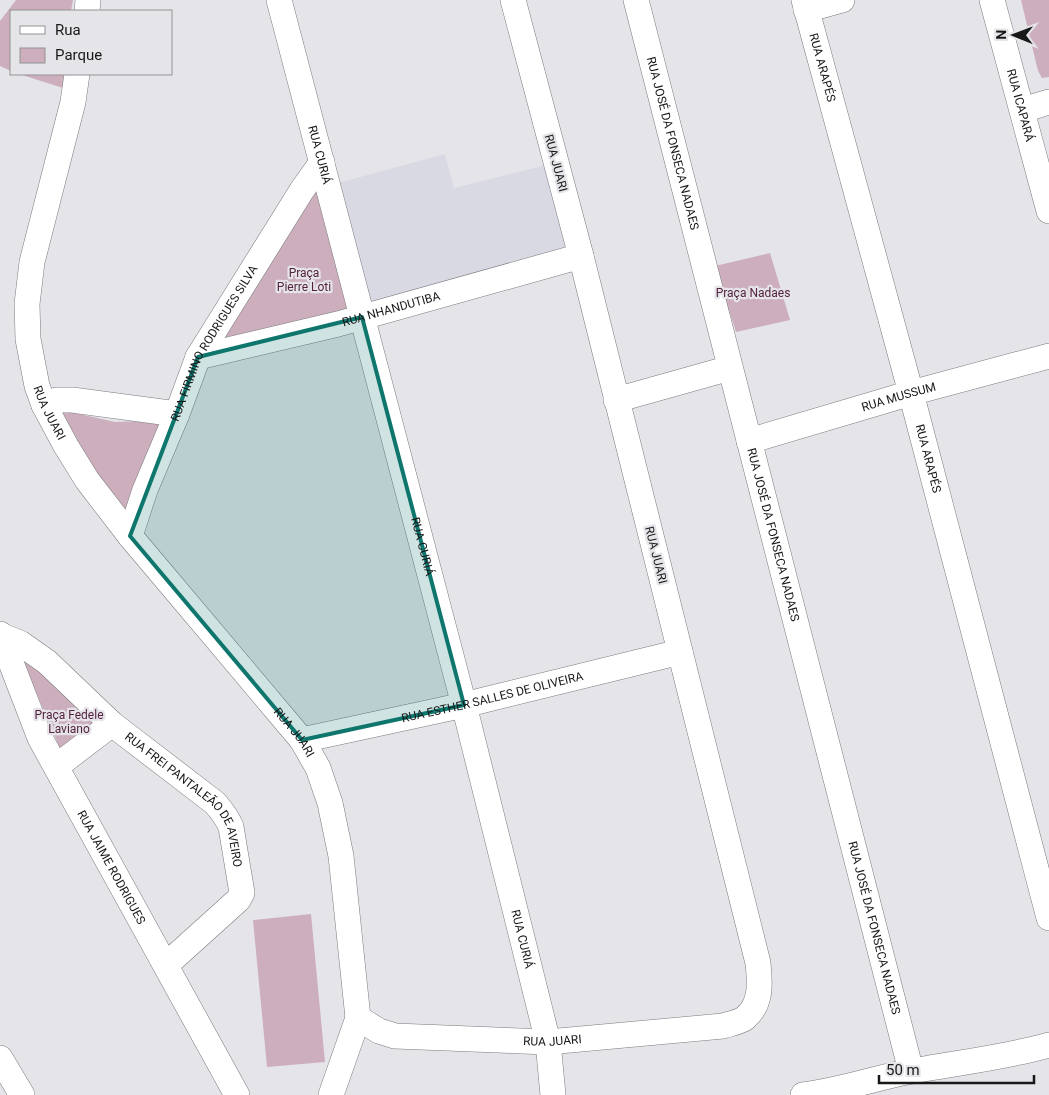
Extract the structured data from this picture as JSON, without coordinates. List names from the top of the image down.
{
  "streets": {
    "street": [
      "RUA ARAPÉS",
      "RUA ICAPARÁ",
      "RUA JOSÉ DA FONSECA NADAES",
      "RUA CURIÁ",
      "RUA JUARI",
      "RUA NHANDUTIBA",
      "RUA FIRMINO RODRIGUES SILVA",
      "RUA MUSSUM",
      "RUA ESTHER SALLES DE OLIVEIRA",
      "RUA FREI PANTALEÃO DE AVEIRO",
      "RUA JAIME RODRIGUES"
    ]
  },
  "crossings": [
    ["RUA ARAPÉS", "RUA MUSSUM"],
    ["RUA JOSÉ DA FONSECA NADAES", "RUA MUSSUM"],
    ["RUA CURIÁ", "RUA JUARI"],
    ["RUA CURIÁ", "RUA NHANDUTIBA"],
    ["RUA CURIÁ", "RUA FIRMINO RODRIGUES SILVA"],
    ["RUA CURIÁ", "RUA ESTHER SALLES DE OLIVEIRA"],
    ["RUA JUARI", "RUA NHANDUTIBA"],
    ["RUA JUARI", "RUA FIRMINO RODRIGUES SILVA"],
    ["RUA JUARI", "RUA ESTHER SALLES DE OLIVEIRA"],
    ["RUA NHANDUTIBA", "RUA FIRMINO RODRIGUES SILVA"],
    ["RUA FREI PANTALEÃO DE AVEIRO", "RUA JAIME RODRIGUES"]
  ],
  "parks": ["Praça Pierre Loti", "Praça Nadaes", "Praça Fedele Laviano"],
  "legend": ["Rua", "Parque"],
  "scale_bar": "50 m",
  "north": "left"
}
